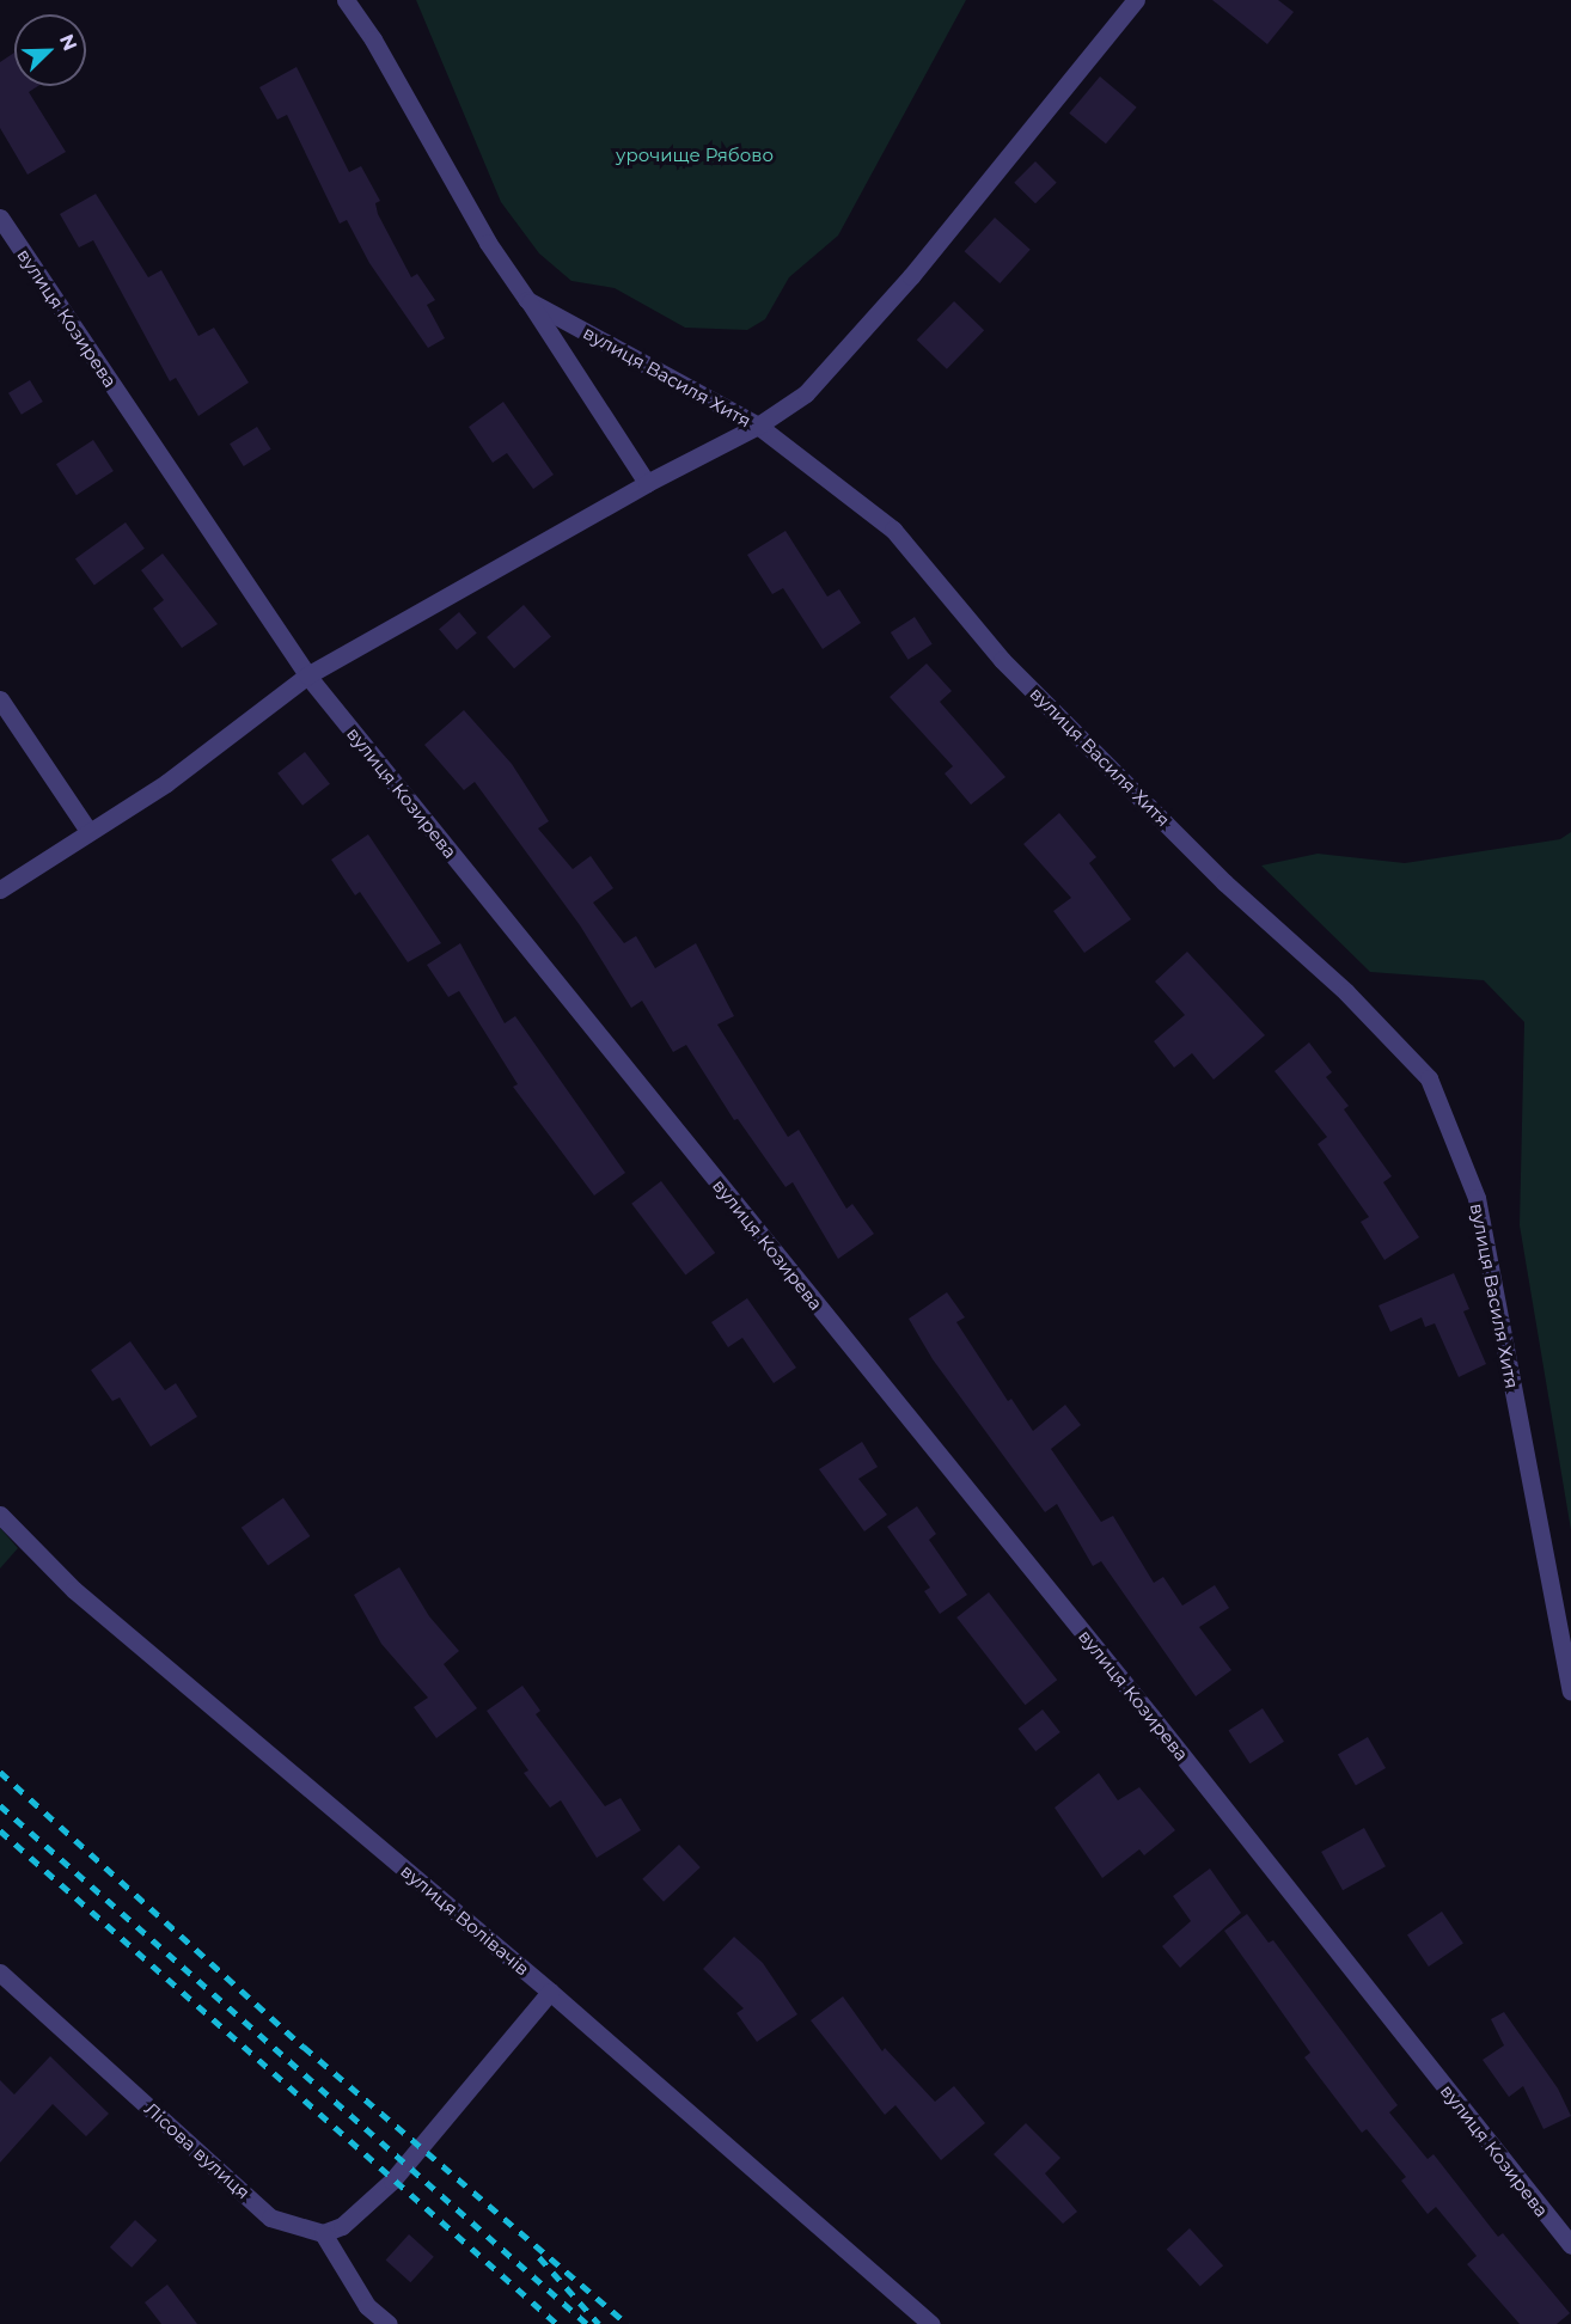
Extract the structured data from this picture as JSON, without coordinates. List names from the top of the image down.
{
  "streets": {
    "street": [
      "вулиця Козирева",
      "вулиця Василя Хитя",
      "вулиця Волівачів",
      "Лісова вулиця"
    ]
  },
  "parks": ["урочище Рябово"],
  "north": "top right"
}
